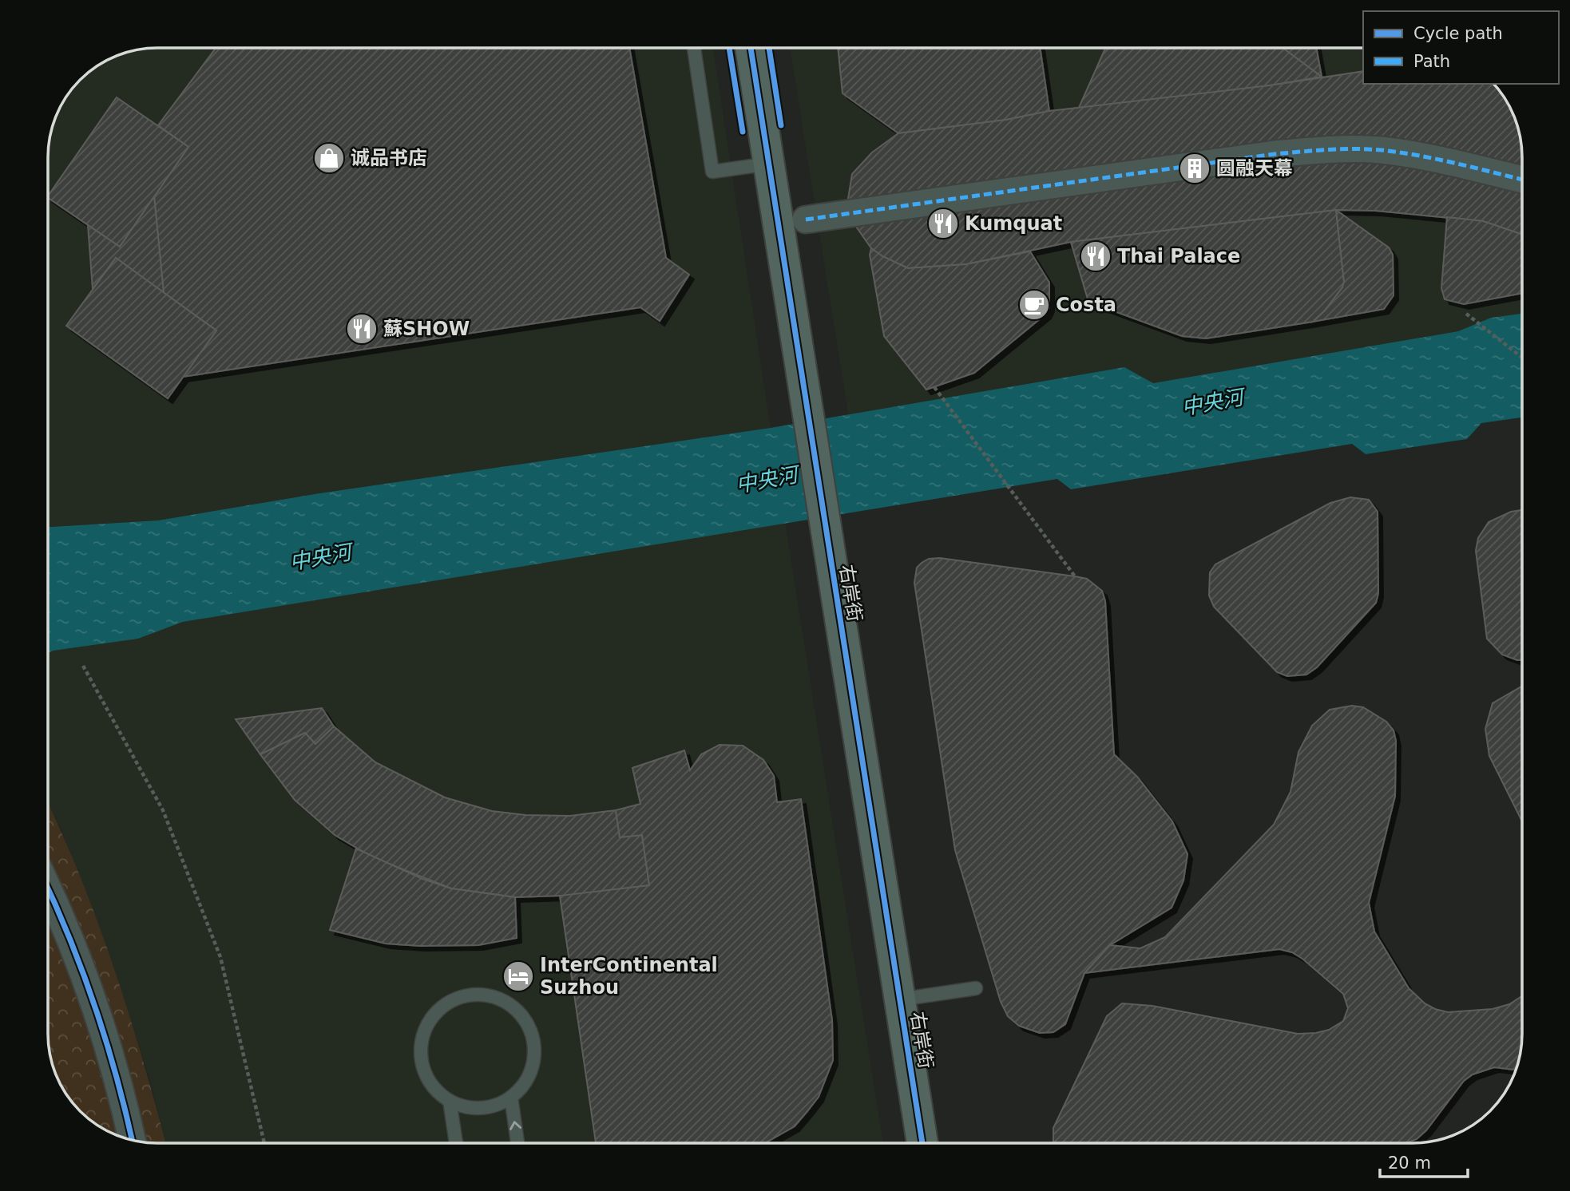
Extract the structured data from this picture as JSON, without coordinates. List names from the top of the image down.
{
  "streets": {
    "street": ["右岸街"]
  },
  "water": ["中央河"],
  "places": {
    "shop": ["诚品书店"],
    "building": ["圆融天幕"],
    "restaurant": ["Kumquat", "Thai Palace", "蘇SHOW"],
    "cafe": ["Costa"],
    "hotel": ["InterContinental Suzhou"]
  },
  "legend": ["Cycle path", "Path"],
  "scale_bar": "20 m"
}
